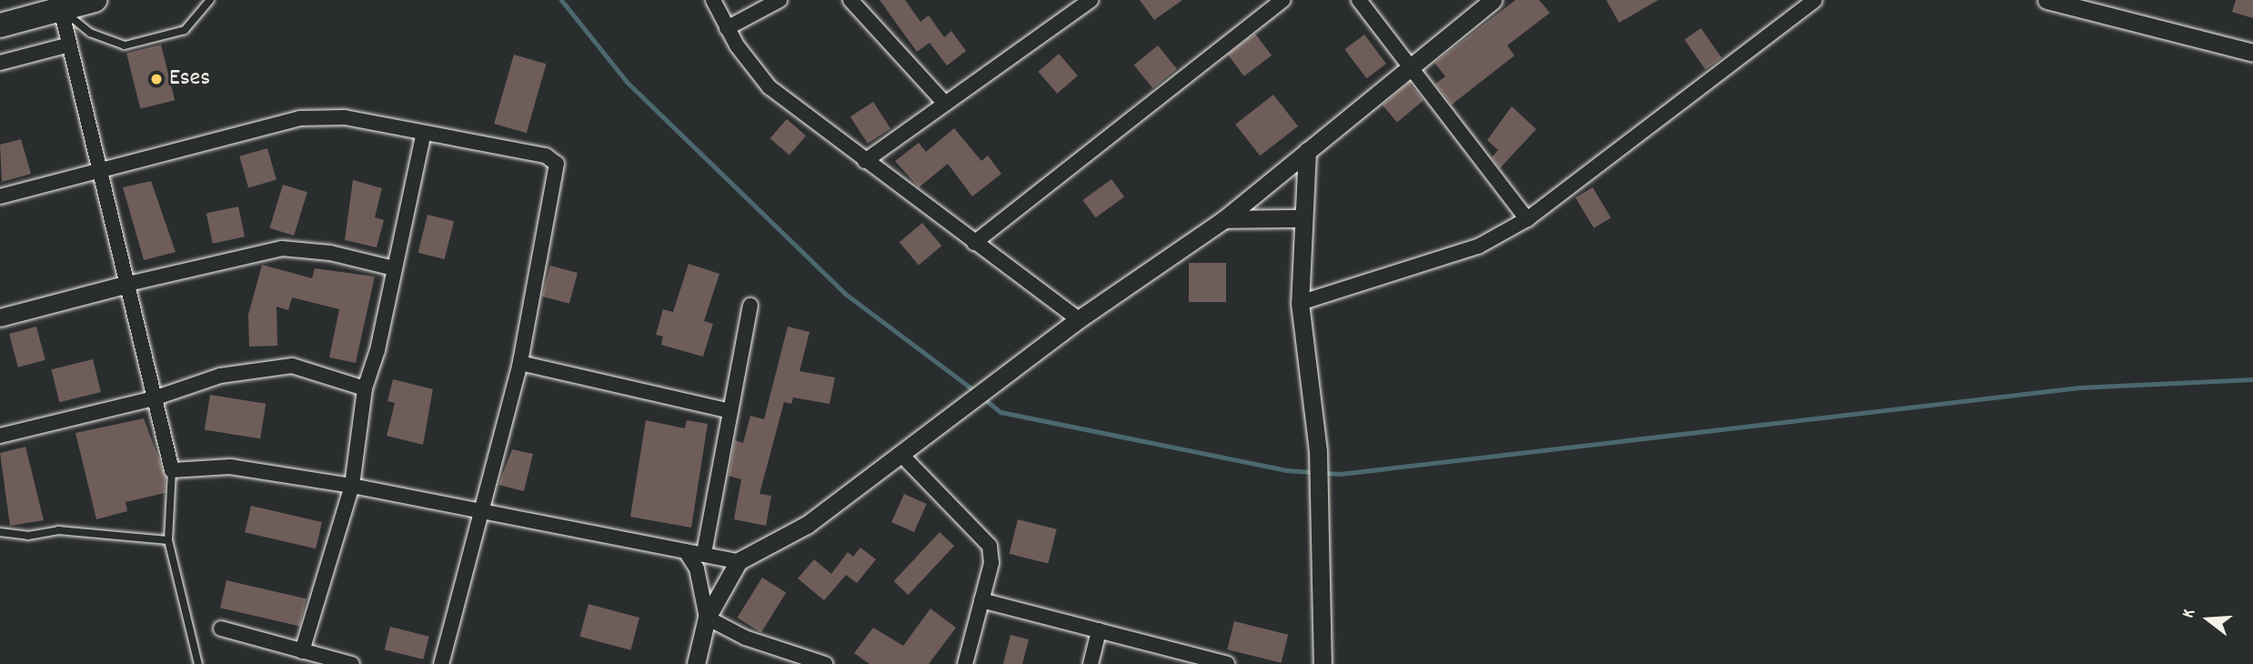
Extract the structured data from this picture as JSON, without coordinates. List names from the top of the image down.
{
  "places": ["Eses"],
  "north": "left"
}
